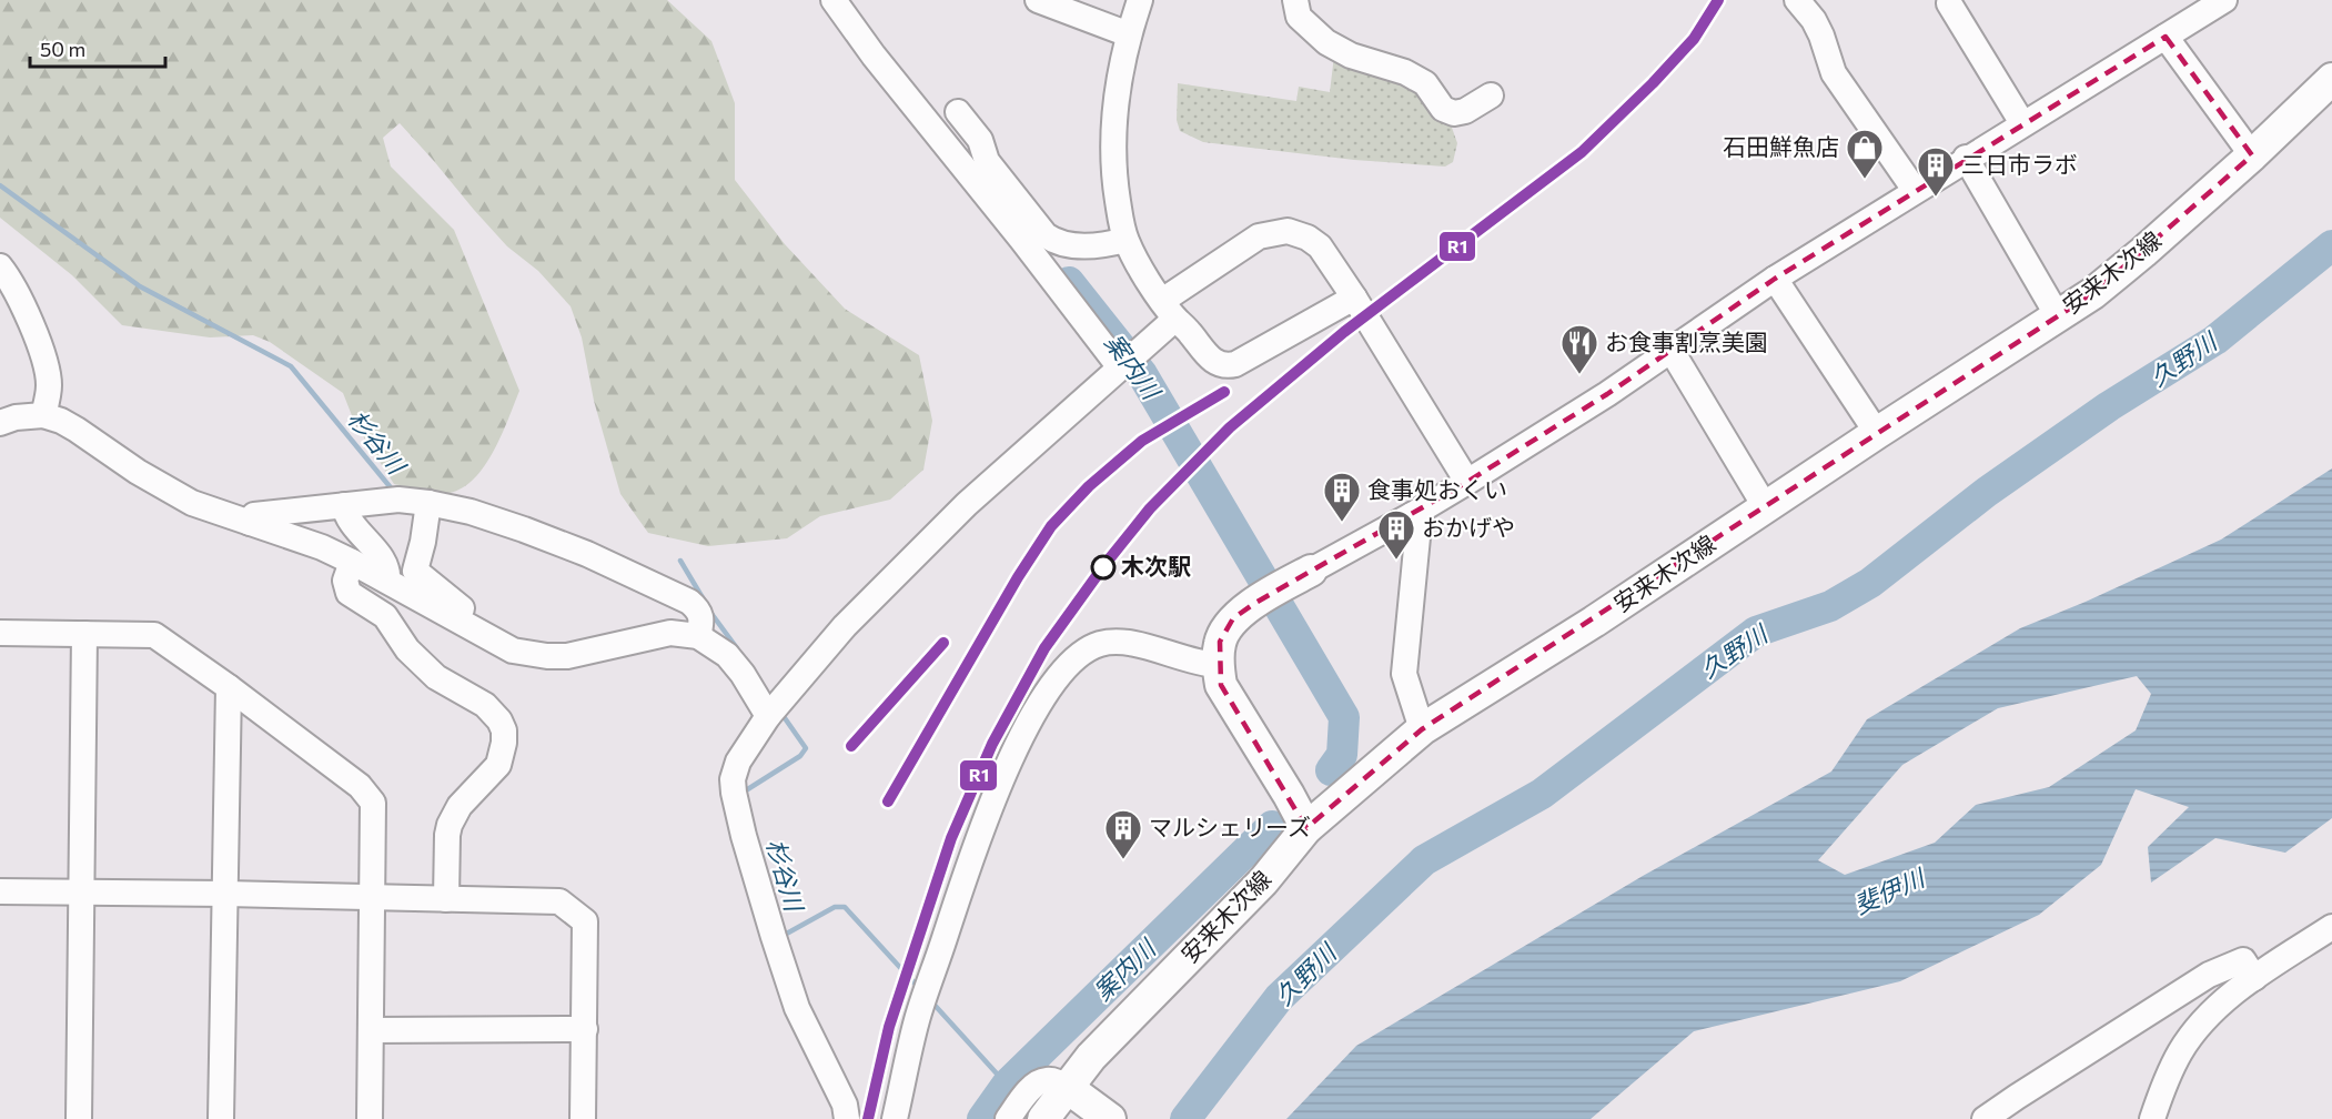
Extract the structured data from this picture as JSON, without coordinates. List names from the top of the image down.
{
  "streets": {
    "main road": ["安来木次線"]
  },
  "water": [
    "久野川",
    "案内川",
    "杉谷川",
    "斐伊川"
  ],
  "places": {
    "shop": ["石田鮮魚店"],
    "building": [
      "三日市ラボ",
      "食事処おくい",
      "おかげや",
      "マルシェリーズ"
    ],
    "restaurant": ["お食事割烹美園"],
    "other": ["木次駅"]
  },
  "lines": ["transit line R1"],
  "scale_bar": "50 m"
}
